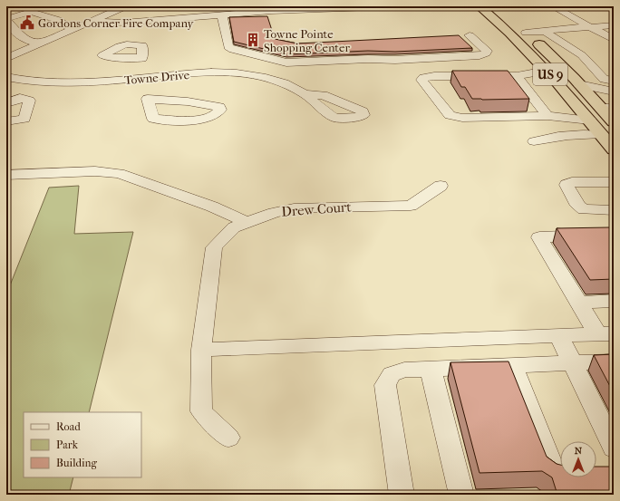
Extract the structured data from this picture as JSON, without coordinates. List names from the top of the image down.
{
  "streets": {
    "highway": ["US 9"],
    "street": ["Towne Drive", "Drew Court"]
  },
  "places": {
    "public building": ["Gordons Corner Fire Company"],
    "building": ["Towne Pointe Shopping Center"]
  },
  "legend": ["Road", "Park", "Building"],
  "north": "top"
}
